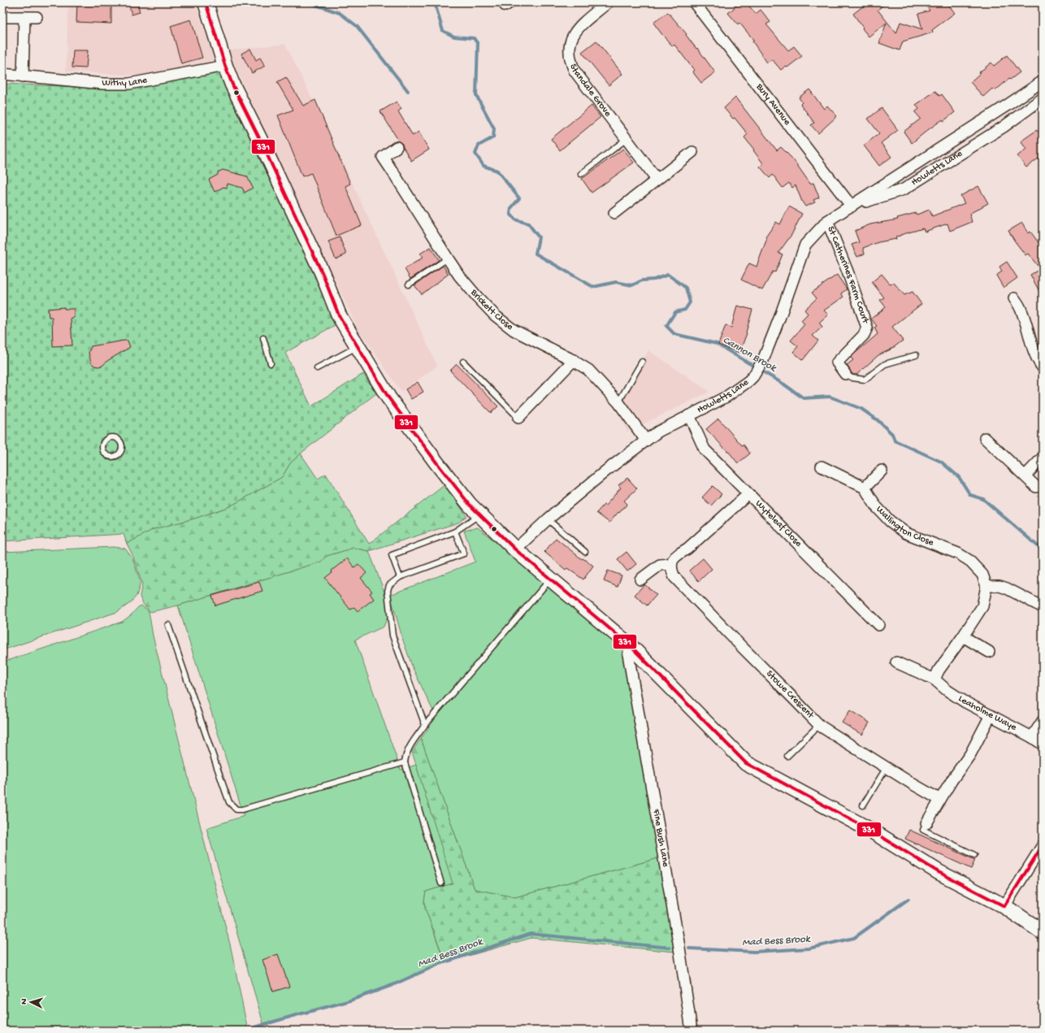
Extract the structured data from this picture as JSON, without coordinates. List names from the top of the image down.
{
  "streets": {
    "street": [
      "Withy Lane",
      "Standale Grove",
      "Bury Avenue",
      "Howletts Lane",
      "St Catherines Farm Court",
      "Brickett Close",
      "Wyteleaf Close",
      "Wallington Close",
      "Stowe Crescent",
      "Leaholme Waye",
      "Fine Bush Lane"
    ]
  },
  "crossings": [
    ["Bury Avenue", "Howletts Lane"],
    ["Howletts Lane", "St Catherines Farm Court"],
    ["Howletts Lane", "Brickett Close"],
    ["Howletts Lane", "Wyteleaf Close"]
  ],
  "water": ["Cannon Brook", "Mad Bess Brook"],
  "lines": ["transit line 331"],
  "north": "left"
}
